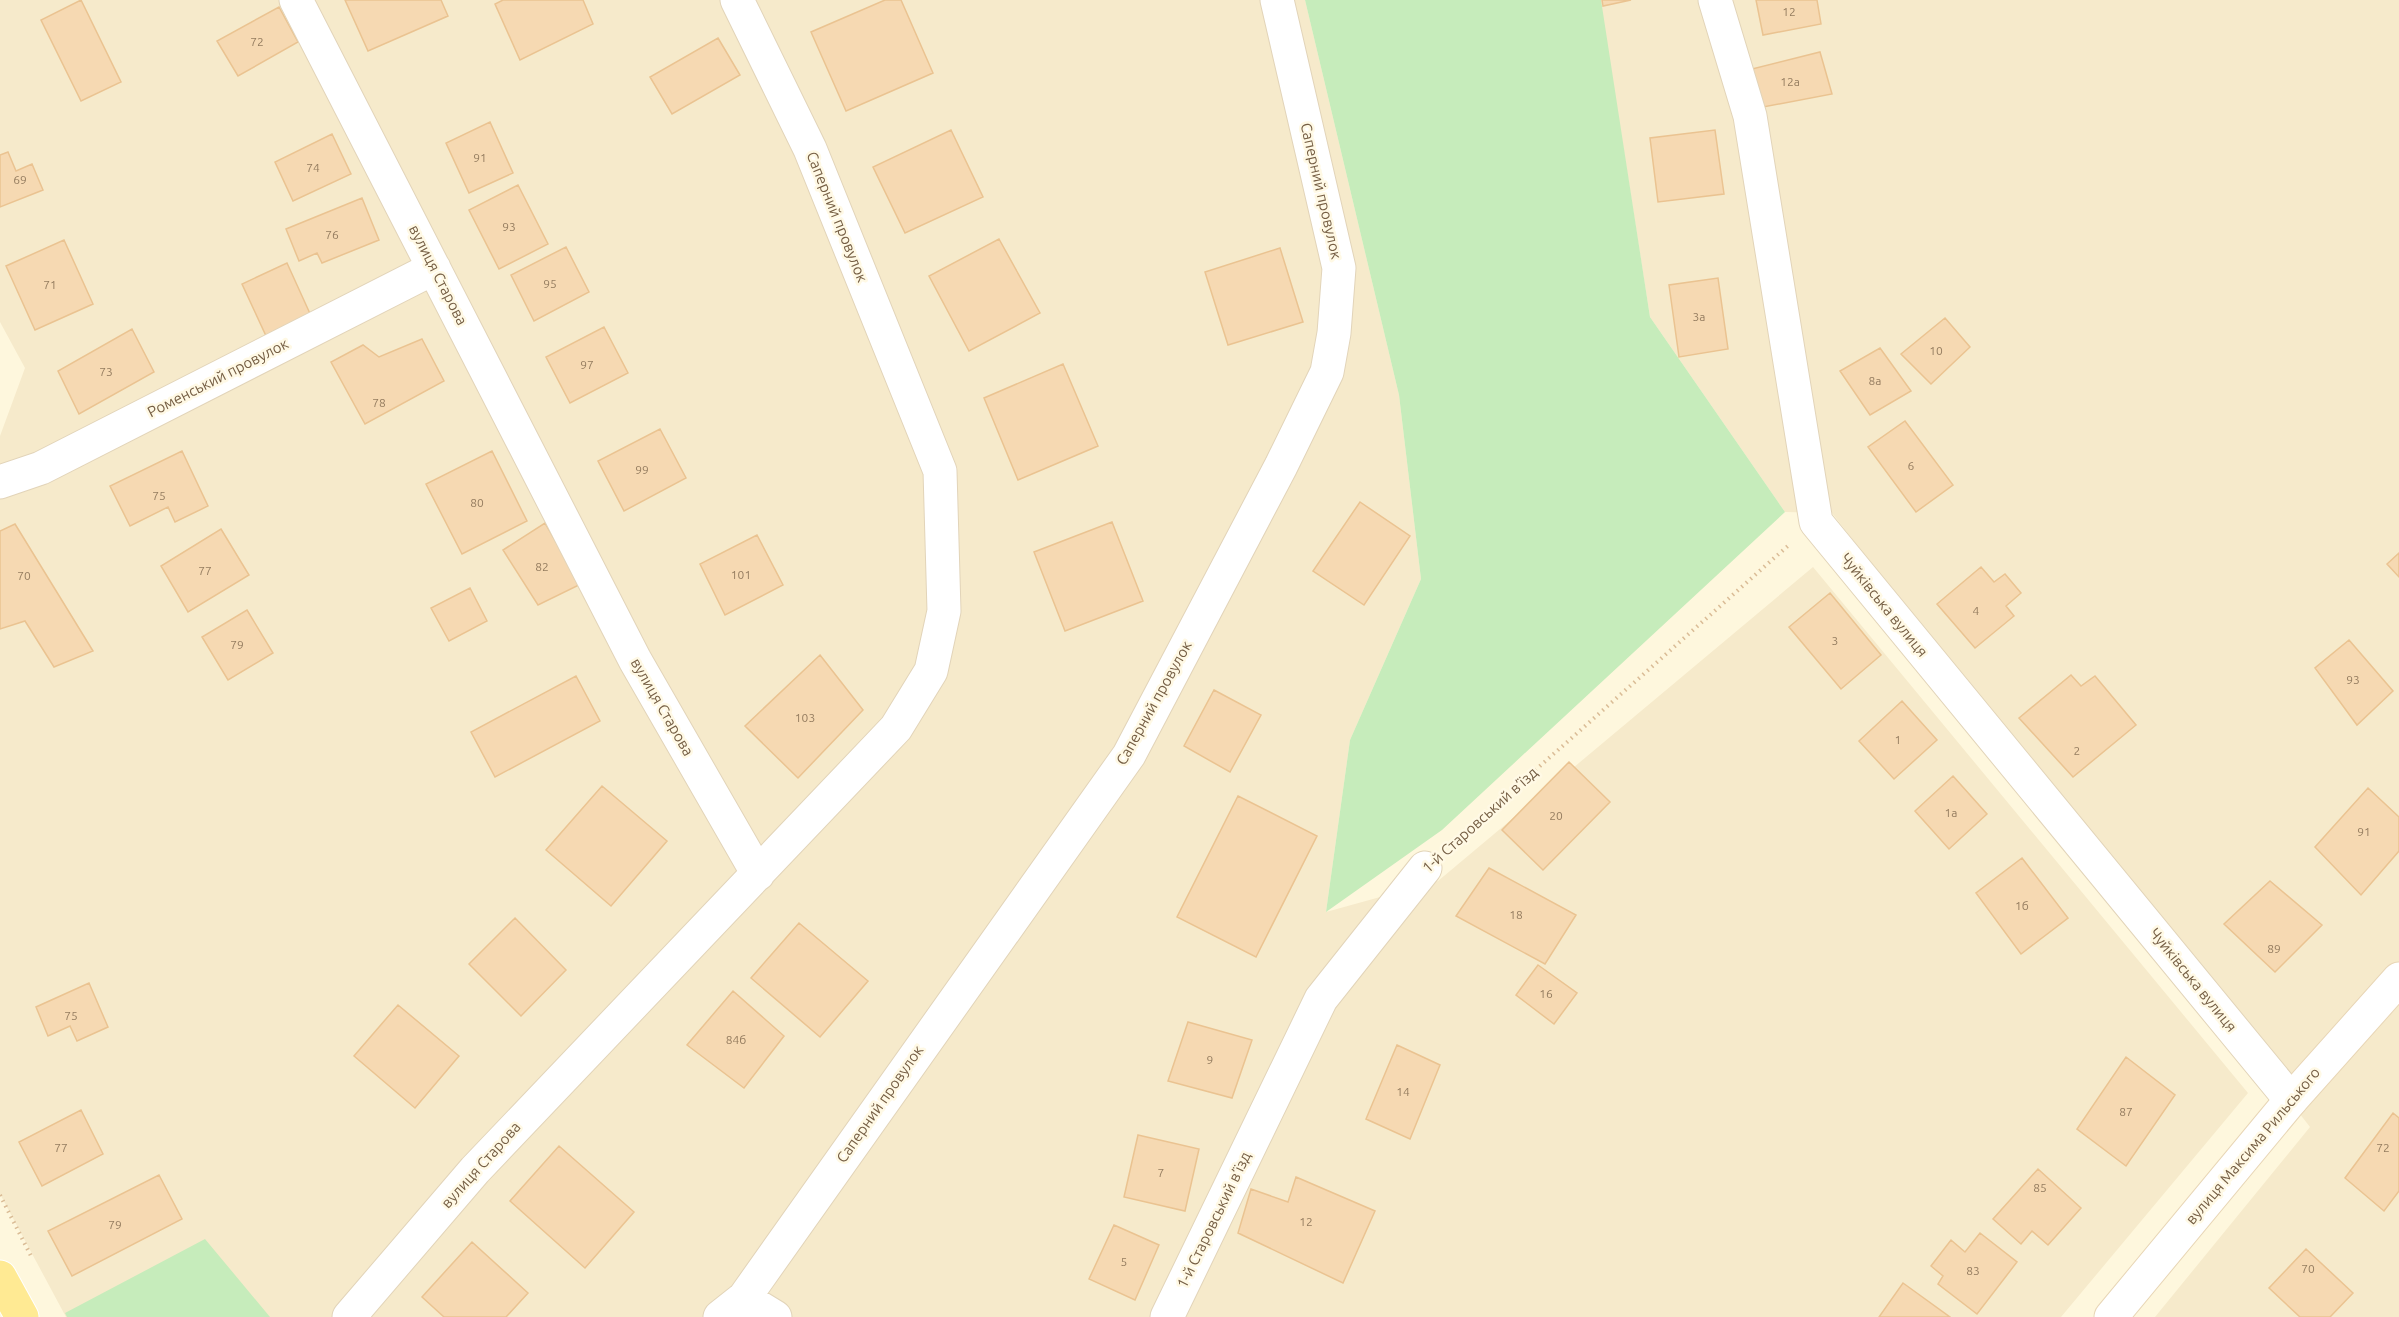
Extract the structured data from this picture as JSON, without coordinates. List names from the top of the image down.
{
  "streets": {
    "street": [
      "Саперний провулок",
      "вулиця Старова",
      "Роменський провулок",
      "Чуйківська вулиця",
      "1-й Старовський в’їзд",
      "вулиця Максима Рильського"
    ]
  },
  "crossings": [
    ["Саперний провулок", "вулиця Старова"],
    ["вулиця Старова", "Роменський провулок"],
    ["Чуйківська вулиця", "1-й Старовський в’їзд"],
    ["Чуйківська вулиця", "вулиця Максима Рильського"]
  ],
  "house_numbers": [
    "12",
    "72",
    "12а",
    "91",
    "74",
    "69",
    "93",
    "76",
    "95",
    "71",
    "3а",
    "10",
    "97",
    "73",
    "8а",
    "78",
    "6",
    "99",
    "75",
    "80",
    "82",
    "77",
    "101",
    "70",
    "4",
    "3",
    "79",
    "93",
    "103",
    "1",
    "2",
    "1а",
    "20",
    "91",
    "1б",
    "18",
    "89",
    "16",
    "75",
    "84б",
    "9",
    "14",
    "87",
    "77",
    "72",
    "7",
    "85",
    "12",
    "79",
    "5",
    "70",
    "83"
  ]
}
